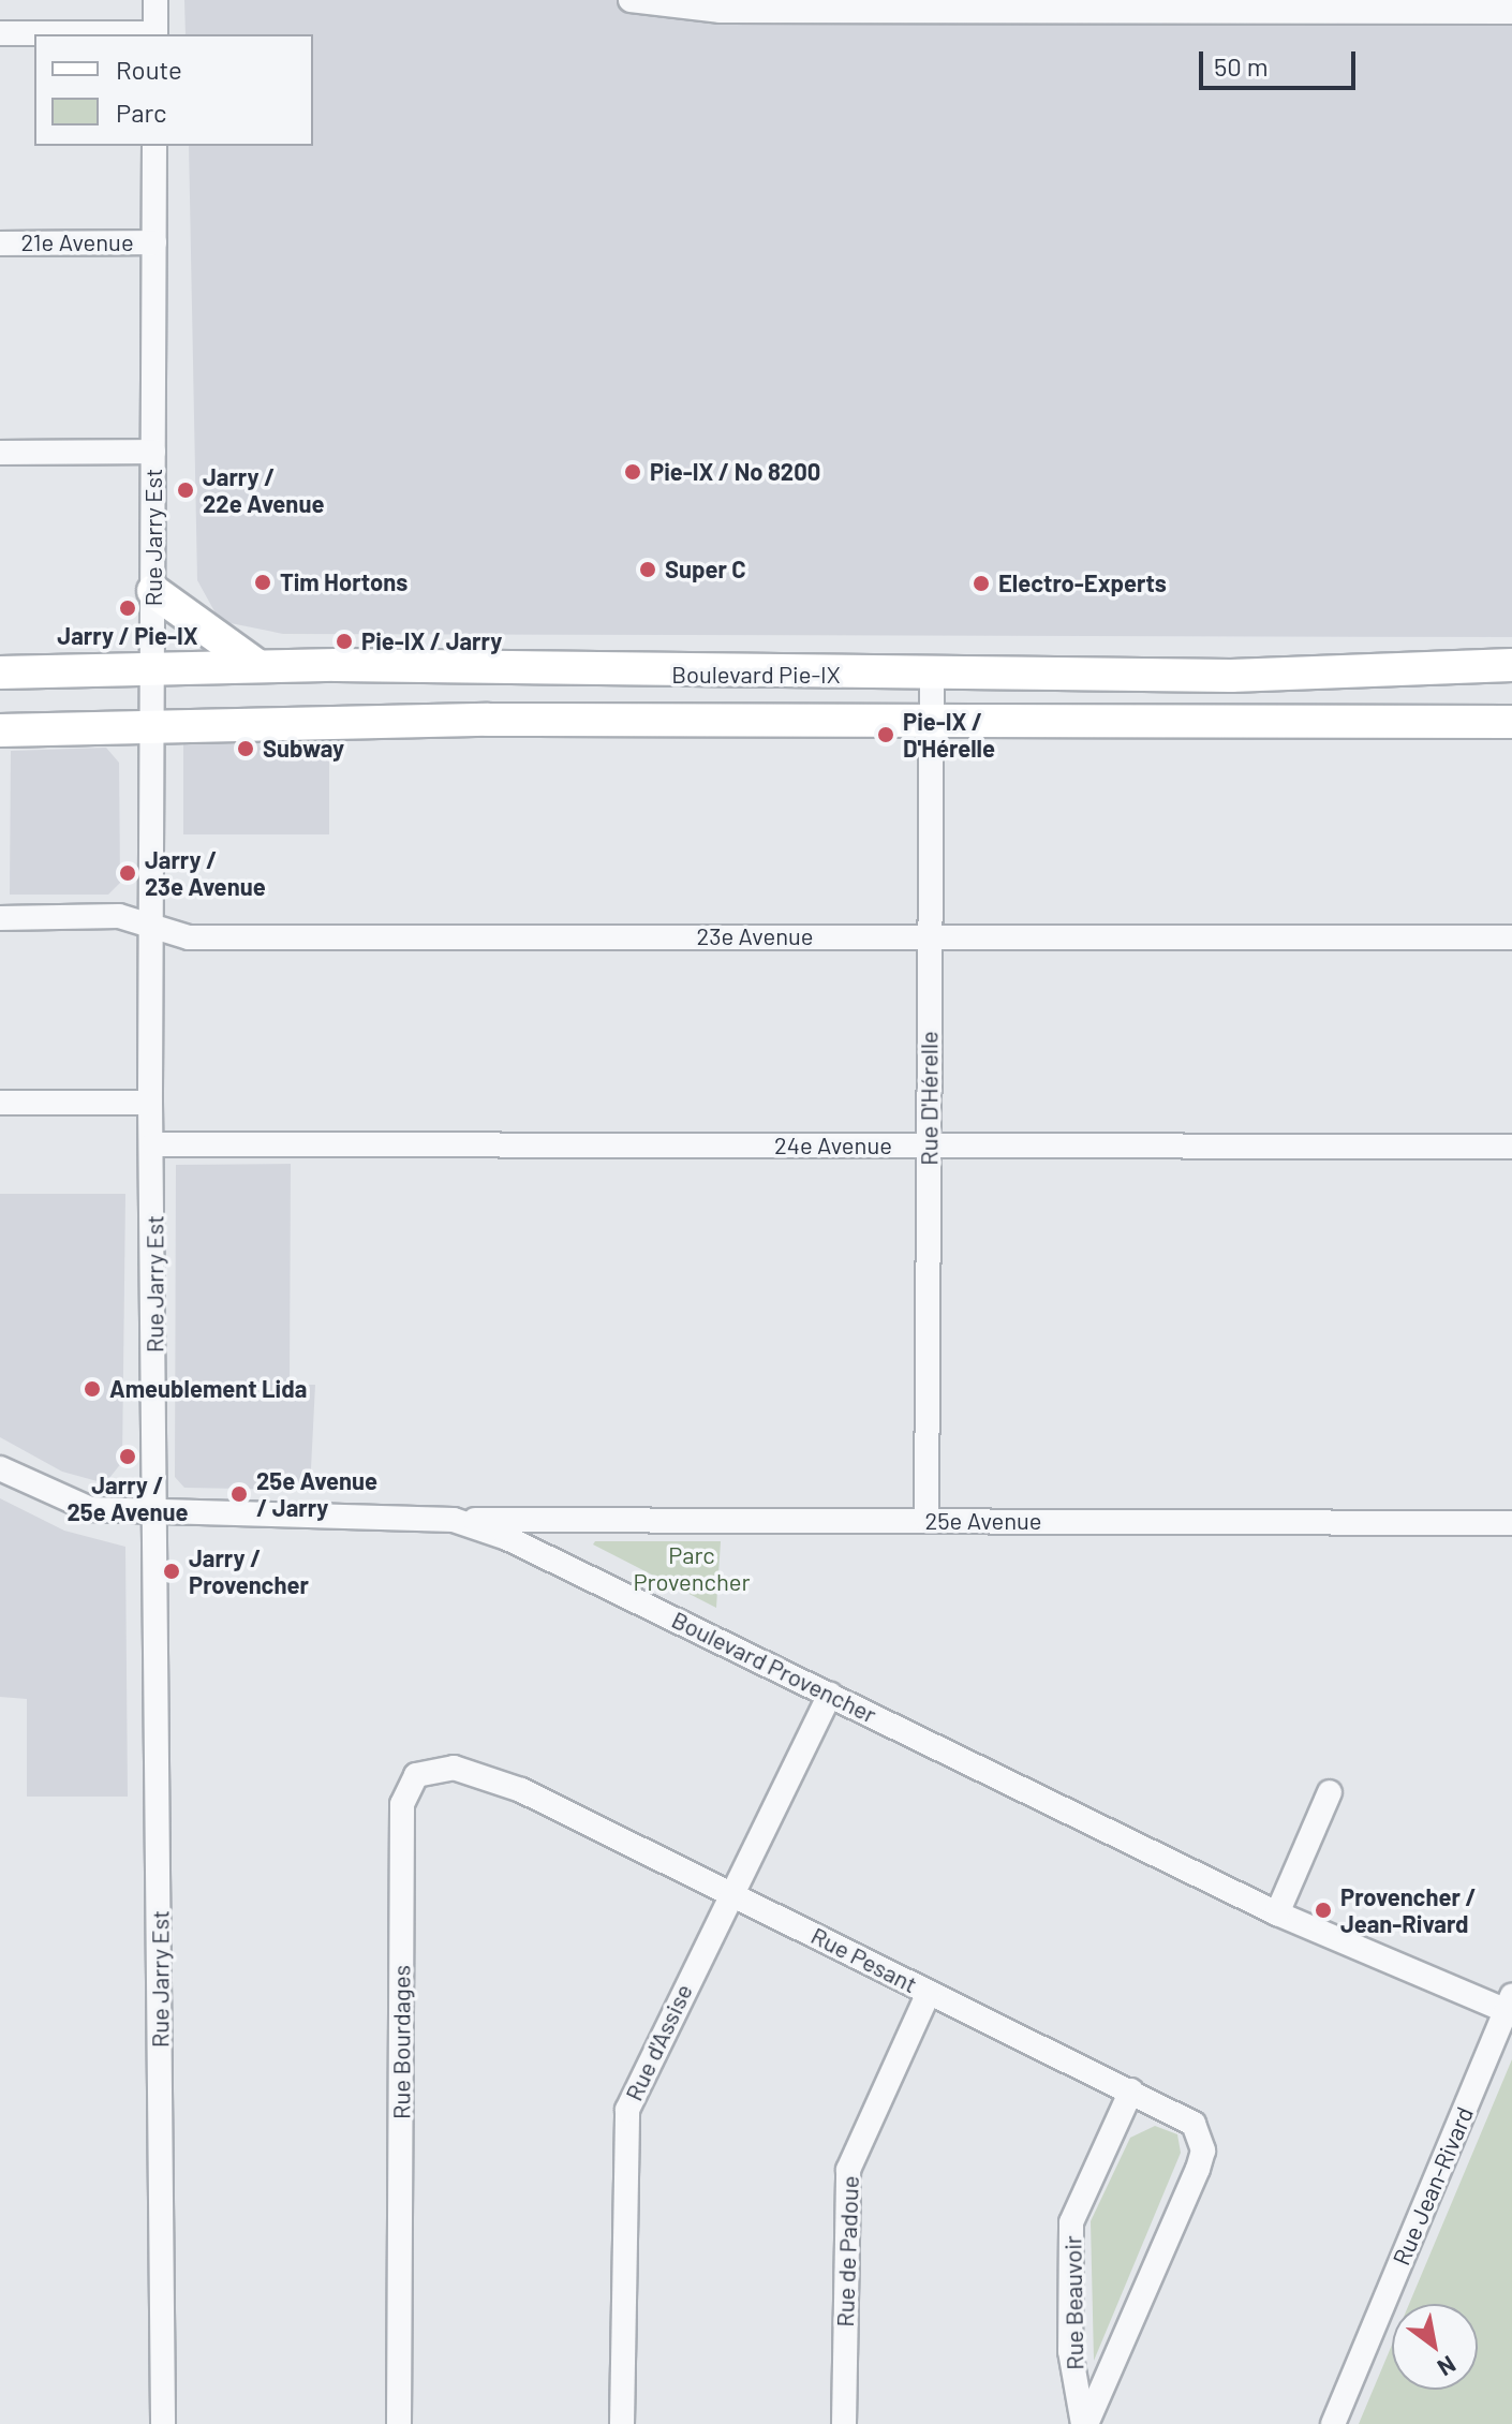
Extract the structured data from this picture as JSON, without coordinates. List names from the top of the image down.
{
  "streets": {
    "main road": ["Boulevard Pie-IX"],
    "street": [
      "21e Avenue",
      "Rue Jarry Est",
      "23e Avenue",
      "Rue D'Hérelle",
      "24e Avenue",
      "25e Avenue",
      "Boulevard Provencher",
      "Rue Pesant",
      "Rue Bourdages",
      "Rue d'Assise",
      "Rue Jean-Rivard",
      "Rue de Padoue",
      "Rue Beauvoir"
    ]
  },
  "crossings": [
    ["21e Avenue", "Rue Jarry Est"],
    ["Rue Jarry Est", "Boulevard Pie-IX"],
    ["Rue Jarry Est", "23e Avenue"],
    ["Rue Jarry Est", "24e Avenue"],
    ["Rue Jarry Est", "Boulevard Provencher"],
    ["Boulevard Pie-IX", "Rue D'Hérelle"],
    ["23e Avenue", "Rue D'Hérelle"],
    ["Rue D'Hérelle", "24e Avenue"],
    ["Rue D'Hérelle", "25e Avenue"],
    ["25e Avenue", "Boulevard Provencher"],
    ["Boulevard Provencher", "Rue d'Assise"],
    ["Boulevard Provencher", "Rue Jean-Rivard"],
    ["Rue Pesant", "Rue Bourdages"],
    ["Rue Pesant", "Rue d'Assise"],
    ["Rue Pesant", "Rue de Padoue"],
    ["Rue Pesant", "Rue Beauvoir"]
  ],
  "parks": ["Parc Provencher"],
  "places": [
    "Pie-IX / No 8200",
    "Jarry / 22e Avenue",
    "Super C",
    "Tim Hortons",
    "Electro-Experts",
    "Jarry / Pie-IX",
    "Pie-IX / Jarry",
    "Pie-IX / D'Hérelle",
    "Subway",
    "Jarry / 23e Avenue",
    "Ameublement Lida",
    "Jarry / 25e Avenue",
    "25e Avenue / Jarry",
    "Jarry / Provencher",
    "Provencher / Jean-Rivard"
  ],
  "legend": ["Route", "Parc"],
  "scale_bar": "50 m",
  "north": "bottom right"
}
